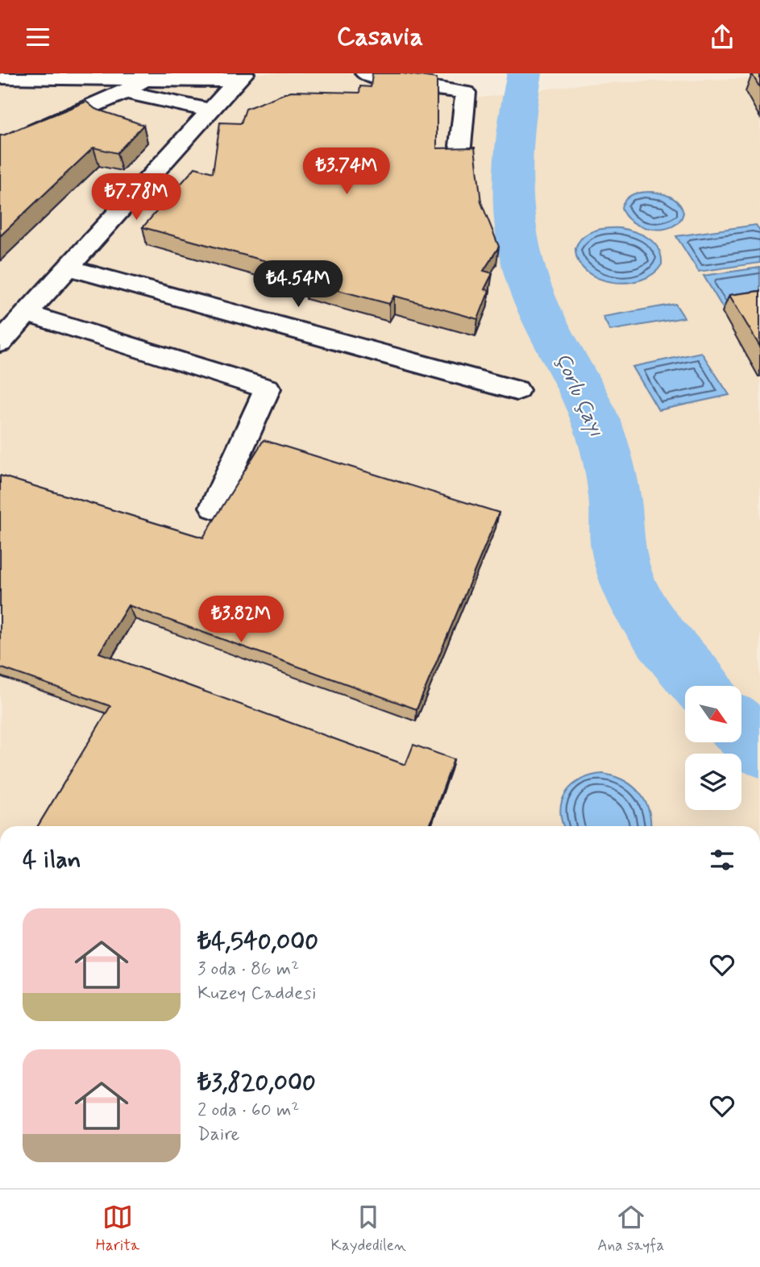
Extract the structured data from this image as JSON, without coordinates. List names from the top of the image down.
{
  "water": ["Çorlu Çayı"],
  "north": "bottom right",
  "page": {
    "header": "Casavia",
    "price": [
      "₺3.74M",
      "₺7.78M",
      "₺4.54M",
      "₺3.82M"
    ],
    "heading": "4 ilan",
    "list": [
      {
        "name": "₺4,540,000",
        "note": "3 oda · 86 m² · Kuzey Caddesi"
      },
      {
        "name": "₺3,820,000",
        "note": "2 oda · 60 m² · Daire"
      }
    ],
    "tabs": ["Harita", "Kaydedilen", "Ana sayfa"]
  }
}
